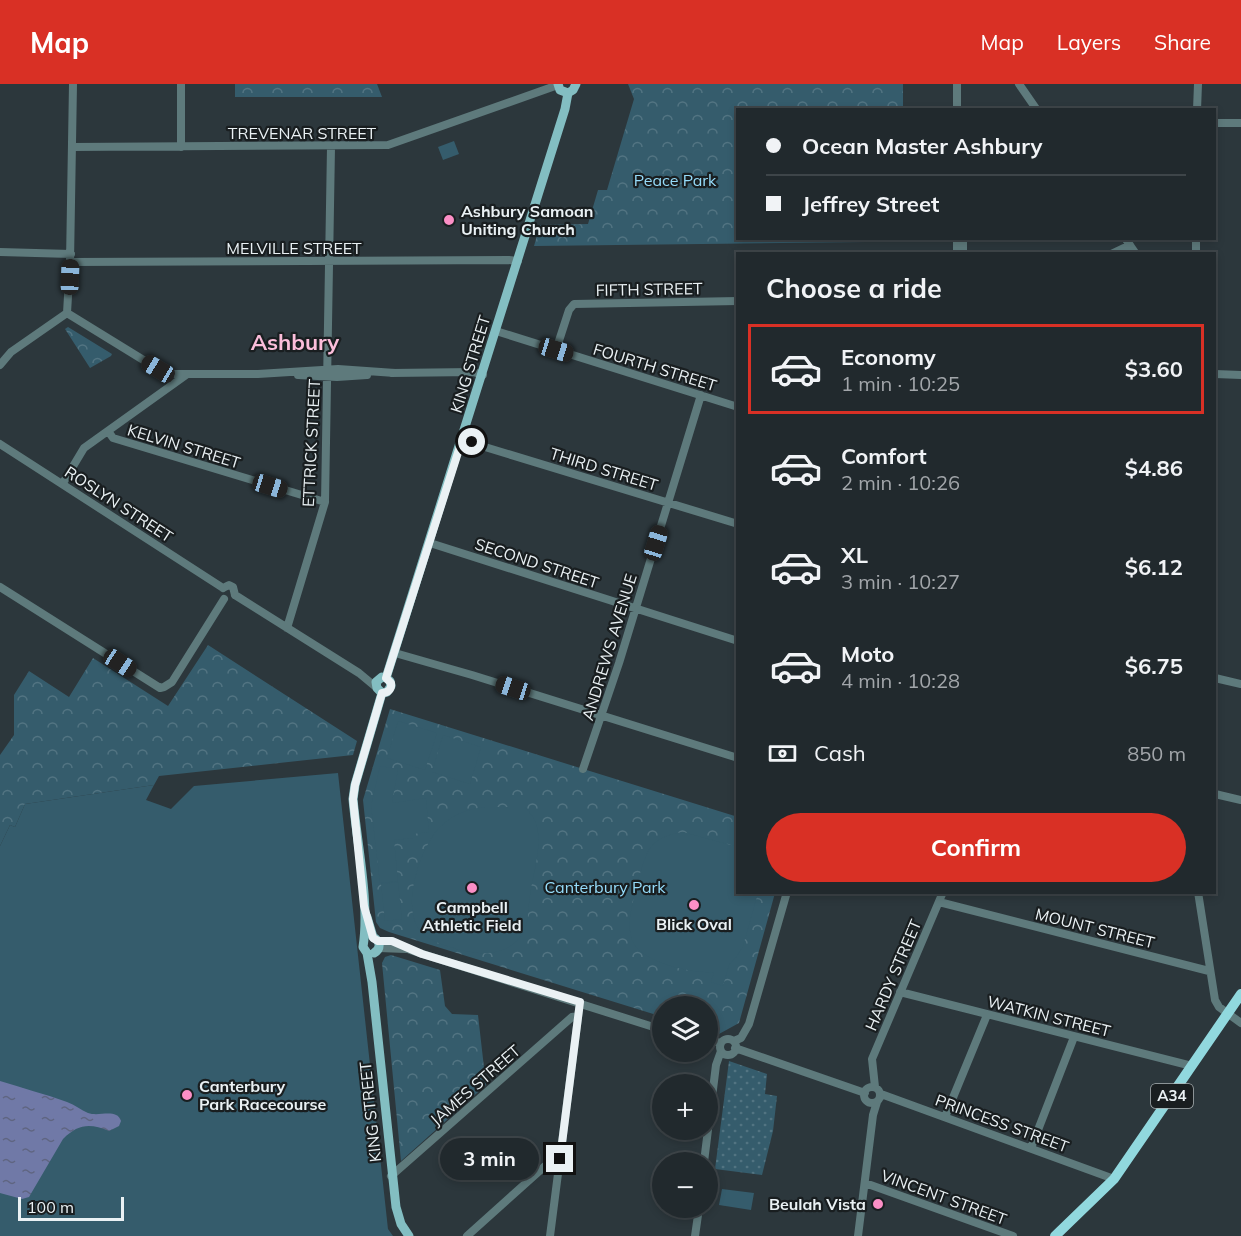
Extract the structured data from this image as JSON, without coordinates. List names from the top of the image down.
{
  "streets": {
    "highway": ["A34"],
    "main road": ["KING STREET"],
    "street": [
      "TREVENAR STREET",
      "MELVILLE STREET",
      "FIFTH STREET",
      "FOURTH STREET",
      "ETTRICK STREET",
      "KELVIN STREET",
      "THIRD STREET",
      "ROSLYN STREET",
      "SECOND STREET",
      "ANDREWS AVENUE",
      "MOUNT STREET",
      "HARDY STREET",
      "WATKIN STREET",
      "JAMES STREET",
      "PRINCESS STREET",
      "VINCENT STREET"
    ]
  },
  "crossings": [
    ["TREVENAR STREET", "ETTRICK STREET"],
    ["MELVILLE STREET", "KING STREET"],
    ["MELVILLE STREET", "ETTRICK STREET"],
    ["FIFTH STREET", "FOURTH STREET"],
    ["KING STREET", "FOURTH STREET"],
    ["KING STREET", "THIRD STREET"],
    ["KING STREET", "SECOND STREET"],
    ["KING STREET", "JAMES STREET"],
    ["FOURTH STREET", "ANDREWS AVENUE"],
    ["ETTRICK STREET", "KELVIN STREET"],
    ["THIRD STREET", "ANDREWS AVENUE"],
    ["SECOND STREET", "ANDREWS AVENUE"],
    ["MOUNT STREET", "HARDY STREET"],
    ["HARDY STREET", "WATKIN STREET"],
    ["WATKIN STREET", "A34"],
    ["A34", "PRINCESS STREET"]
  ],
  "districts": ["Ashbury"],
  "parks": ["Peace Park", "Canterbury Park"],
  "places": [
    "Ashbury Samoan Uniting Church",
    "Campbell Athletic Field",
    "Blick Oval",
    "Canterbury Park Racecourse",
    "Beulah Vista"
  ],
  "scale_bar": "100 m",
  "page": {
    "header": "Map",
    "nav": ["Map", "Layers", "Share"],
    "banner": ["Ocean Master Ashbury", "Jeffrey Street"],
    "heading": "Choose a ride",
    "list": [
      {
        "name": "Economy",
        "note": "1 min · 10:25",
        "value": "$3.60"
      },
      {
        "name": "Comfort",
        "note": "2 min · 10:26",
        "value": "$4.86"
      },
      {
        "name": "XL",
        "note": "3 min · 10:27",
        "value": "$6.12"
      },
      {
        "name": "Moto",
        "note": "4 min · 10:28",
        "value": "$6.75"
      }
    ],
    "pay": ["Cash", "850 m"],
    "buttons": "Confirm",
    "map_buttons": ["+", "−"],
    "bubble": "3 min",
    "scale": "100 m"
  }
}
